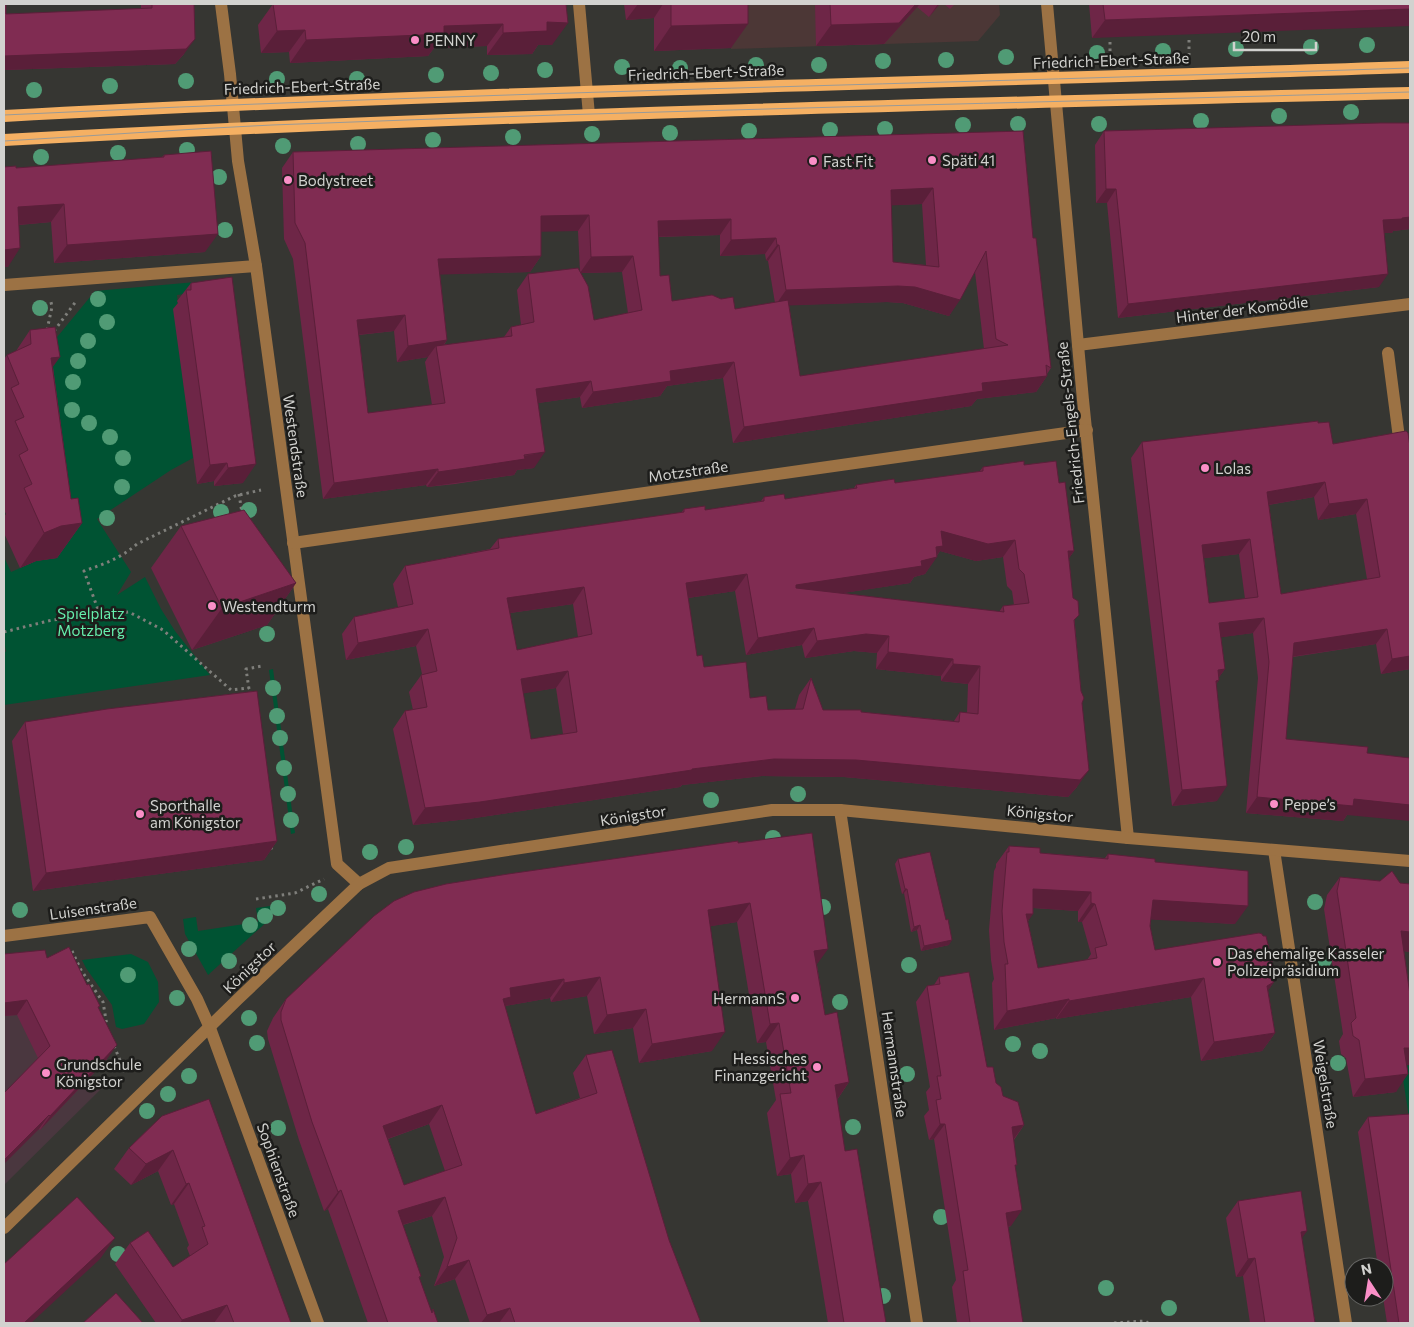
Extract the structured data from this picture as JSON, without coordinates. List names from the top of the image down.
{
  "streets": {
    "main road": ["Friedrich-Ebert-Straße"],
    "street": [
      "Hinter der Komödie",
      "Friedrich-Engels-Straße",
      "Westendstraße",
      "Motzstraße",
      "Königstor",
      "Luisenstraße",
      "Hermannstraße",
      "Weigelstraße",
      "Sophienstraße"
    ]
  },
  "crossings": [
    ["Friedrich-Ebert-Straße", "Friedrich-Engels-Straße"],
    ["Friedrich-Ebert-Straße", "Westendstraße"],
    ["Hinter der Komödie", "Friedrich-Engels-Straße"],
    ["Friedrich-Engels-Straße", "Motzstraße"],
    ["Friedrich-Engels-Straße", "Königstor"],
    ["Westendstraße", "Motzstraße"],
    ["Westendstraße", "Königstor"],
    ["Königstor", "Luisenstraße"],
    ["Königstor", "Hermannstraße"],
    ["Königstor", "Weigelstraße"],
    ["Königstor", "Sophienstraße"],
    ["Luisenstraße", "Sophienstraße"]
  ],
  "parks": ["Spielplatz Motzberg"],
  "places": [
    "PENNY",
    "Späti 41",
    "Fast Fit",
    "Bodystreet",
    "Lolas",
    "Westendturm",
    "Peppe’s",
    "Sporthalle am Königstor",
    "Das ehemalige Kasseler Polizeipräsidium",
    "HermannS",
    "Hessisches Finanzgericht",
    "Grundschule Königstor"
  ],
  "scale_bar": "20 m",
  "north": "top"
}
